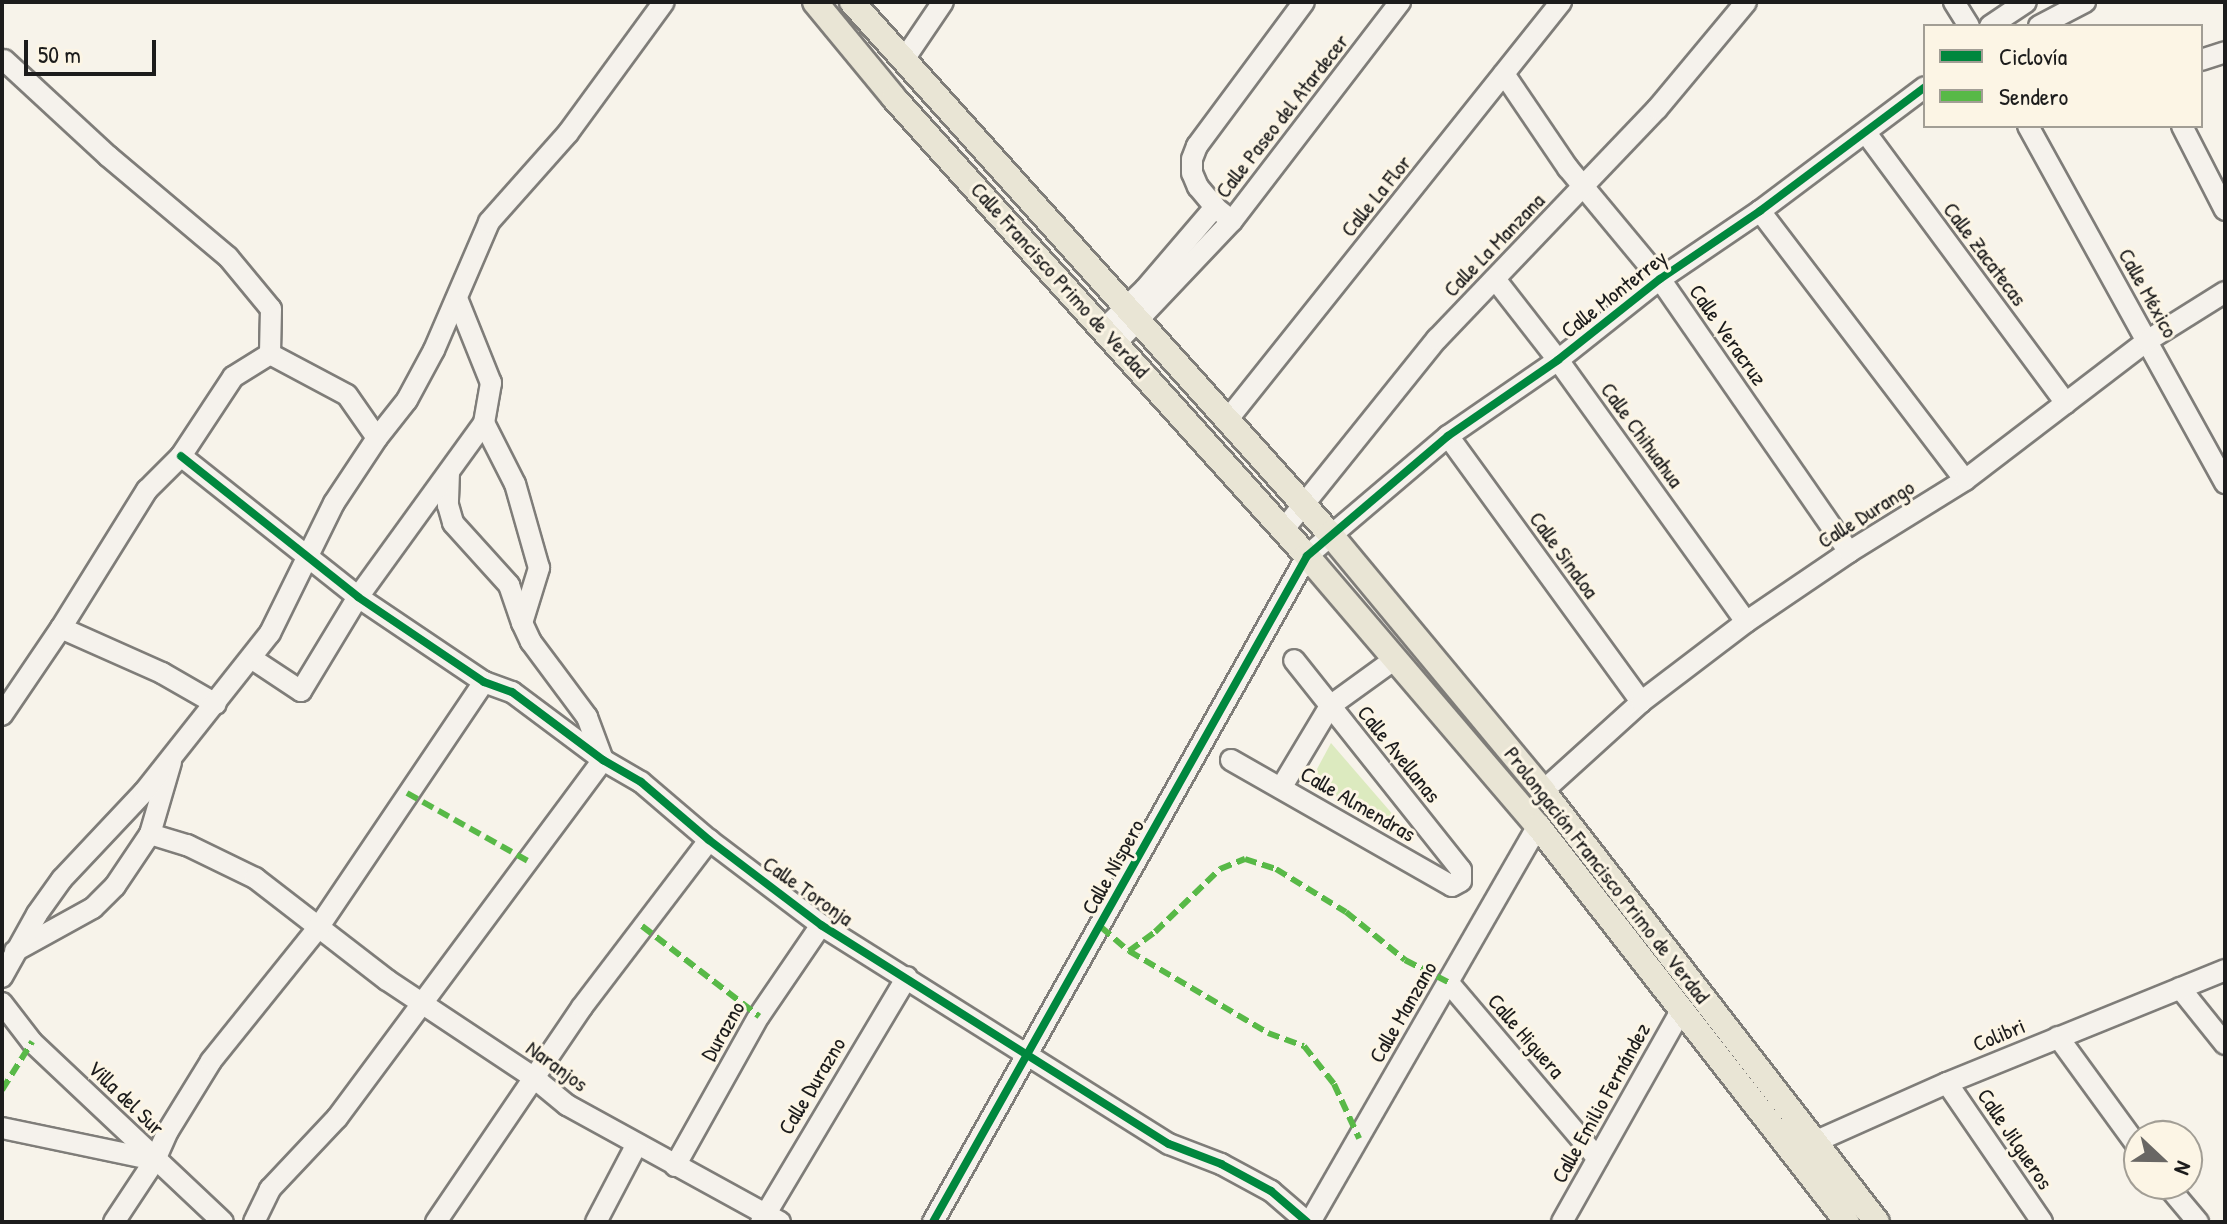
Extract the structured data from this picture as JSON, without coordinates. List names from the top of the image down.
{
  "streets": {
    "main road": ["Calle Francisco Primo de Verdad", "Prolongación Francisco Primo de Verdad"],
    "street": [
      "Calle Paseo del Atardecer",
      "Calle La Flor",
      "Calle La Manzana",
      "Calle Zacatecas",
      "Calle México",
      "Calle Monterrey",
      "Calle Veracruz",
      "Calle Chihuahua",
      "Calle Durango",
      "Calle Sinaloa",
      "Calle Avellanas",
      "Calle Almendras",
      "Calle Níspero",
      "Calle Toronja",
      "Calle Manzano",
      "Durazno",
      "Colibri",
      "Calle Higuera",
      "Naranjos",
      "Calle Durazno",
      "Villa del Sur",
      "Calle Emilio Fernández",
      "Calle Jilgueros"
    ]
  },
  "crossings": [
    ["Calle Paseo del Atardecer", "Calle Francisco Primo de Verdad"],
    ["Calle La Flor", "Calle Francisco Primo de Verdad"],
    ["Calle La Flor", "Calle Veracruz"],
    ["Calle La Manzana", "Calle Francisco Primo de Verdad"],
    ["Calle La Manzana", "Calle Veracruz"],
    ["Calle La Manzana", "Calle Chihuahua"],
    ["Calle Zacatecas", "Calle Monterrey"],
    ["Calle Zacatecas", "Calle Durango"],
    ["Calle Francisco Primo de Verdad", "Calle Monterrey"],
    ["Calle Francisco Primo de Verdad", "Calle Níspero"],
    ["Calle Francisco Primo de Verdad", "Prolongación Francisco Primo de Verdad"],
    ["Calle México", "Calle Durango"],
    ["Calle Monterrey", "Calle Veracruz"],
    ["Calle Monterrey", "Calle Chihuahua"],
    ["Calle Monterrey", "Calle Sinaloa"],
    ["Calle Monterrey", "Calle Níspero"],
    ["Calle Monterrey", "Prolongación Francisco Primo de Verdad"],
    ["Calle Veracruz", "Calle Durango"],
    ["Calle Chihuahua", "Calle Durango"],
    ["Calle Durango", "Calle Sinaloa"],
    ["Calle Durango", "Prolongación Francisco Primo de Verdad"],
    ["Calle Avellanas", "Calle Almendras"],
    ["Calle Níspero", "Prolongación Francisco Primo de Verdad"],
    ["Calle Níspero", "Calle Toronja"],
    ["Prolongación Francisco Primo de Verdad", "Calle Manzano"],
    ["Prolongación Francisco Primo de Verdad", "Colibri"],
    ["Prolongación Francisco Primo de Verdad", "Calle Emilio Fernández"],
    ["Calle Toronja", "Calle Manzano"],
    ["Calle Toronja", "Durazno"],
    ["Calle Toronja", "Calle Durazno"],
    ["Calle Manzano", "Calle Higuera"],
    ["Durazno", "Naranjos"],
    ["Colibri", "Calle Jilgueros"],
    ["Calle Higuera", "Calle Emilio Fernández"],
    ["Naranjos", "Calle Durazno"]
  ],
  "legend": ["Ciclovía", "Sendero"],
  "scale_bar": "50 m",
  "north": "right"
}
